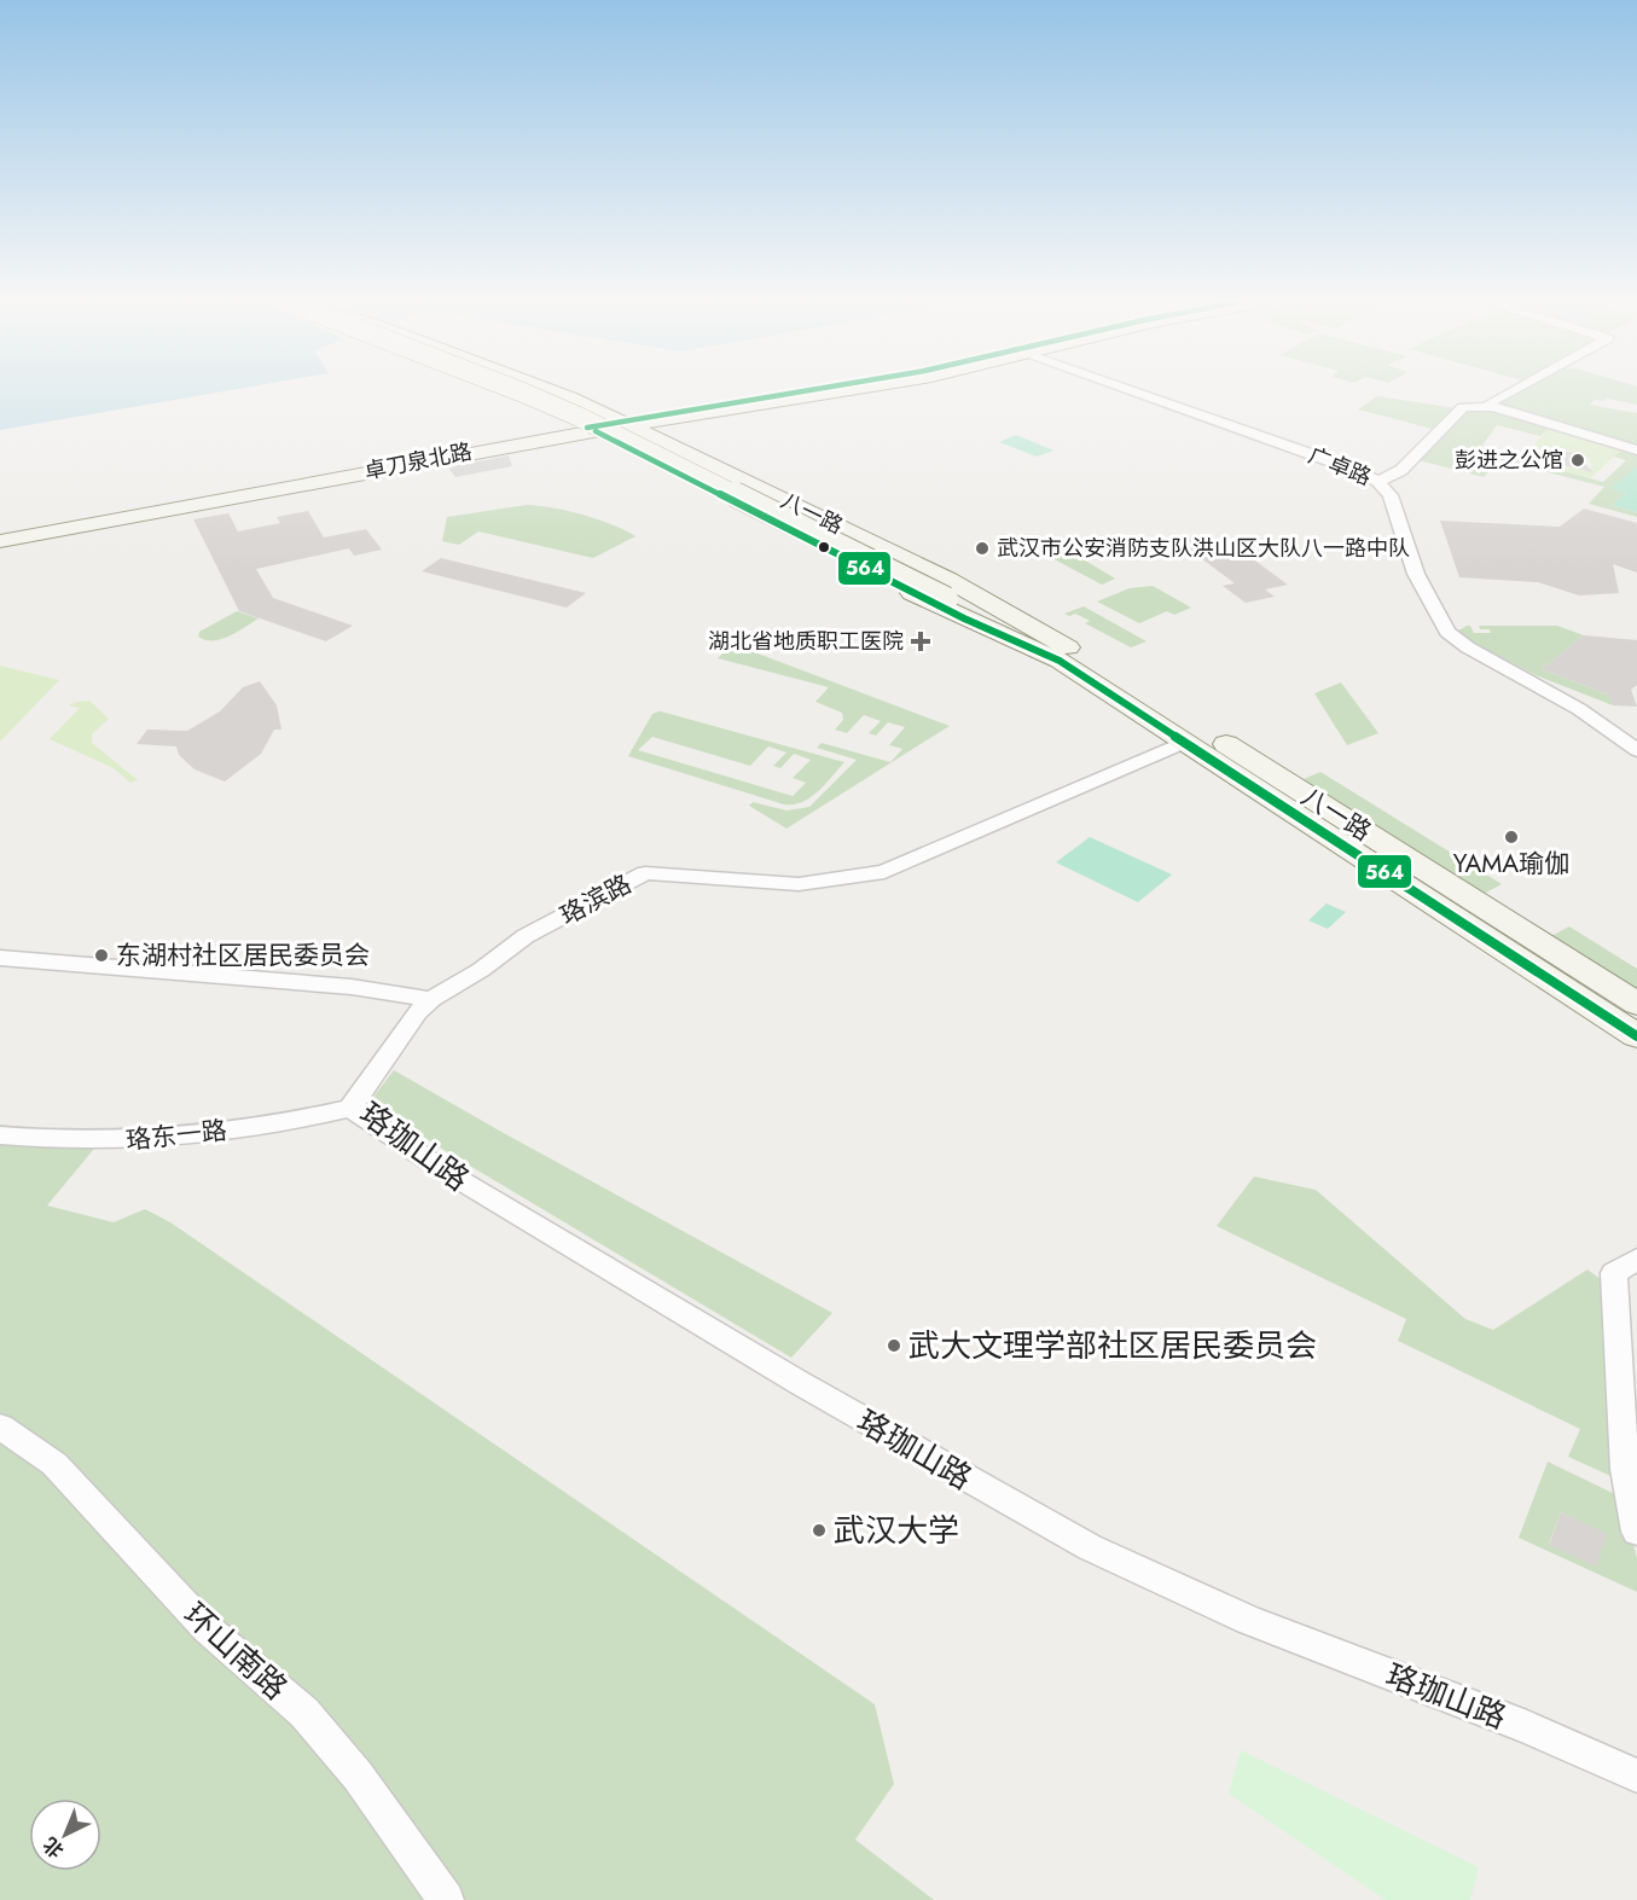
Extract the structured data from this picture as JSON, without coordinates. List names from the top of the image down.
{
  "streets": {
    "main road": ["卓刀泉北路", "八一路"],
    "street": [
      "广卓路",
      "珞滨路",
      "珞东一路",
      "珞珈山路",
      "环山南路"
    ]
  },
  "crossings": [
    ["卓刀泉北路", "八一路"],
    ["八一路", "珞滨路"],
    ["珞滨路", "珞珈山路"],
    ["珞东一路", "珞珈山路"]
  ],
  "places": {
    "other": [
      "彭进之公馆",
      "武汉市公安消防支队洪山区大队八一路中队",
      "YAMA瑜伽",
      "东湖村社区居民委员会",
      "武大文理学部社区居民委员会",
      "武汉大学"
    ],
    "health": ["湖北省地质职工医院"]
  },
  "lines": ["transit line 564"],
  "north": "bottom left"
}
